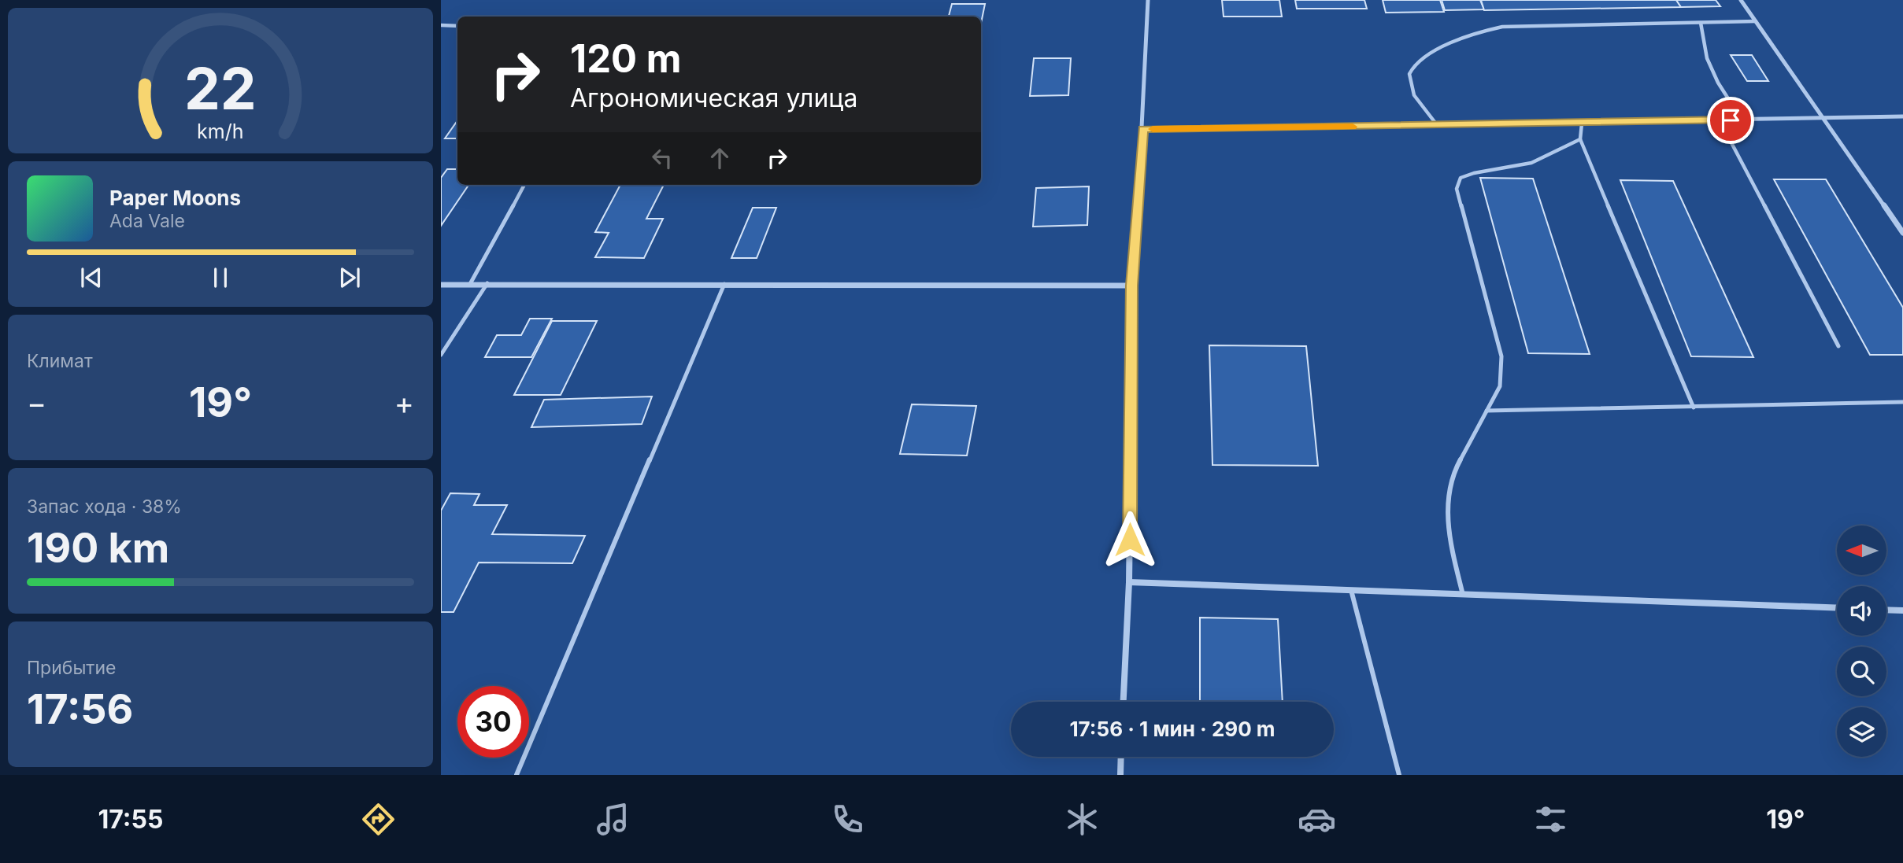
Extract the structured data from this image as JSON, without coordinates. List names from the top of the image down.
{
  "north": "left",
  "page": {
    "turn": ["120 m", "Агрономическая улица"],
    "song": ["Paper Moons", "Ada Vale"],
    "tile": [
      "Климат",
      ["Запас хода · 38%", "190 km"],
      ["Прибытие", "17:56"]
    ],
    "heat": ["−", "19°", "+"],
    "limit": "30",
    "trip": "17:56 · 1 мин · 290 m",
    "tabs": ["17:55", "19°"],
    "gauge": ["22", "km/h"]
  }
}
